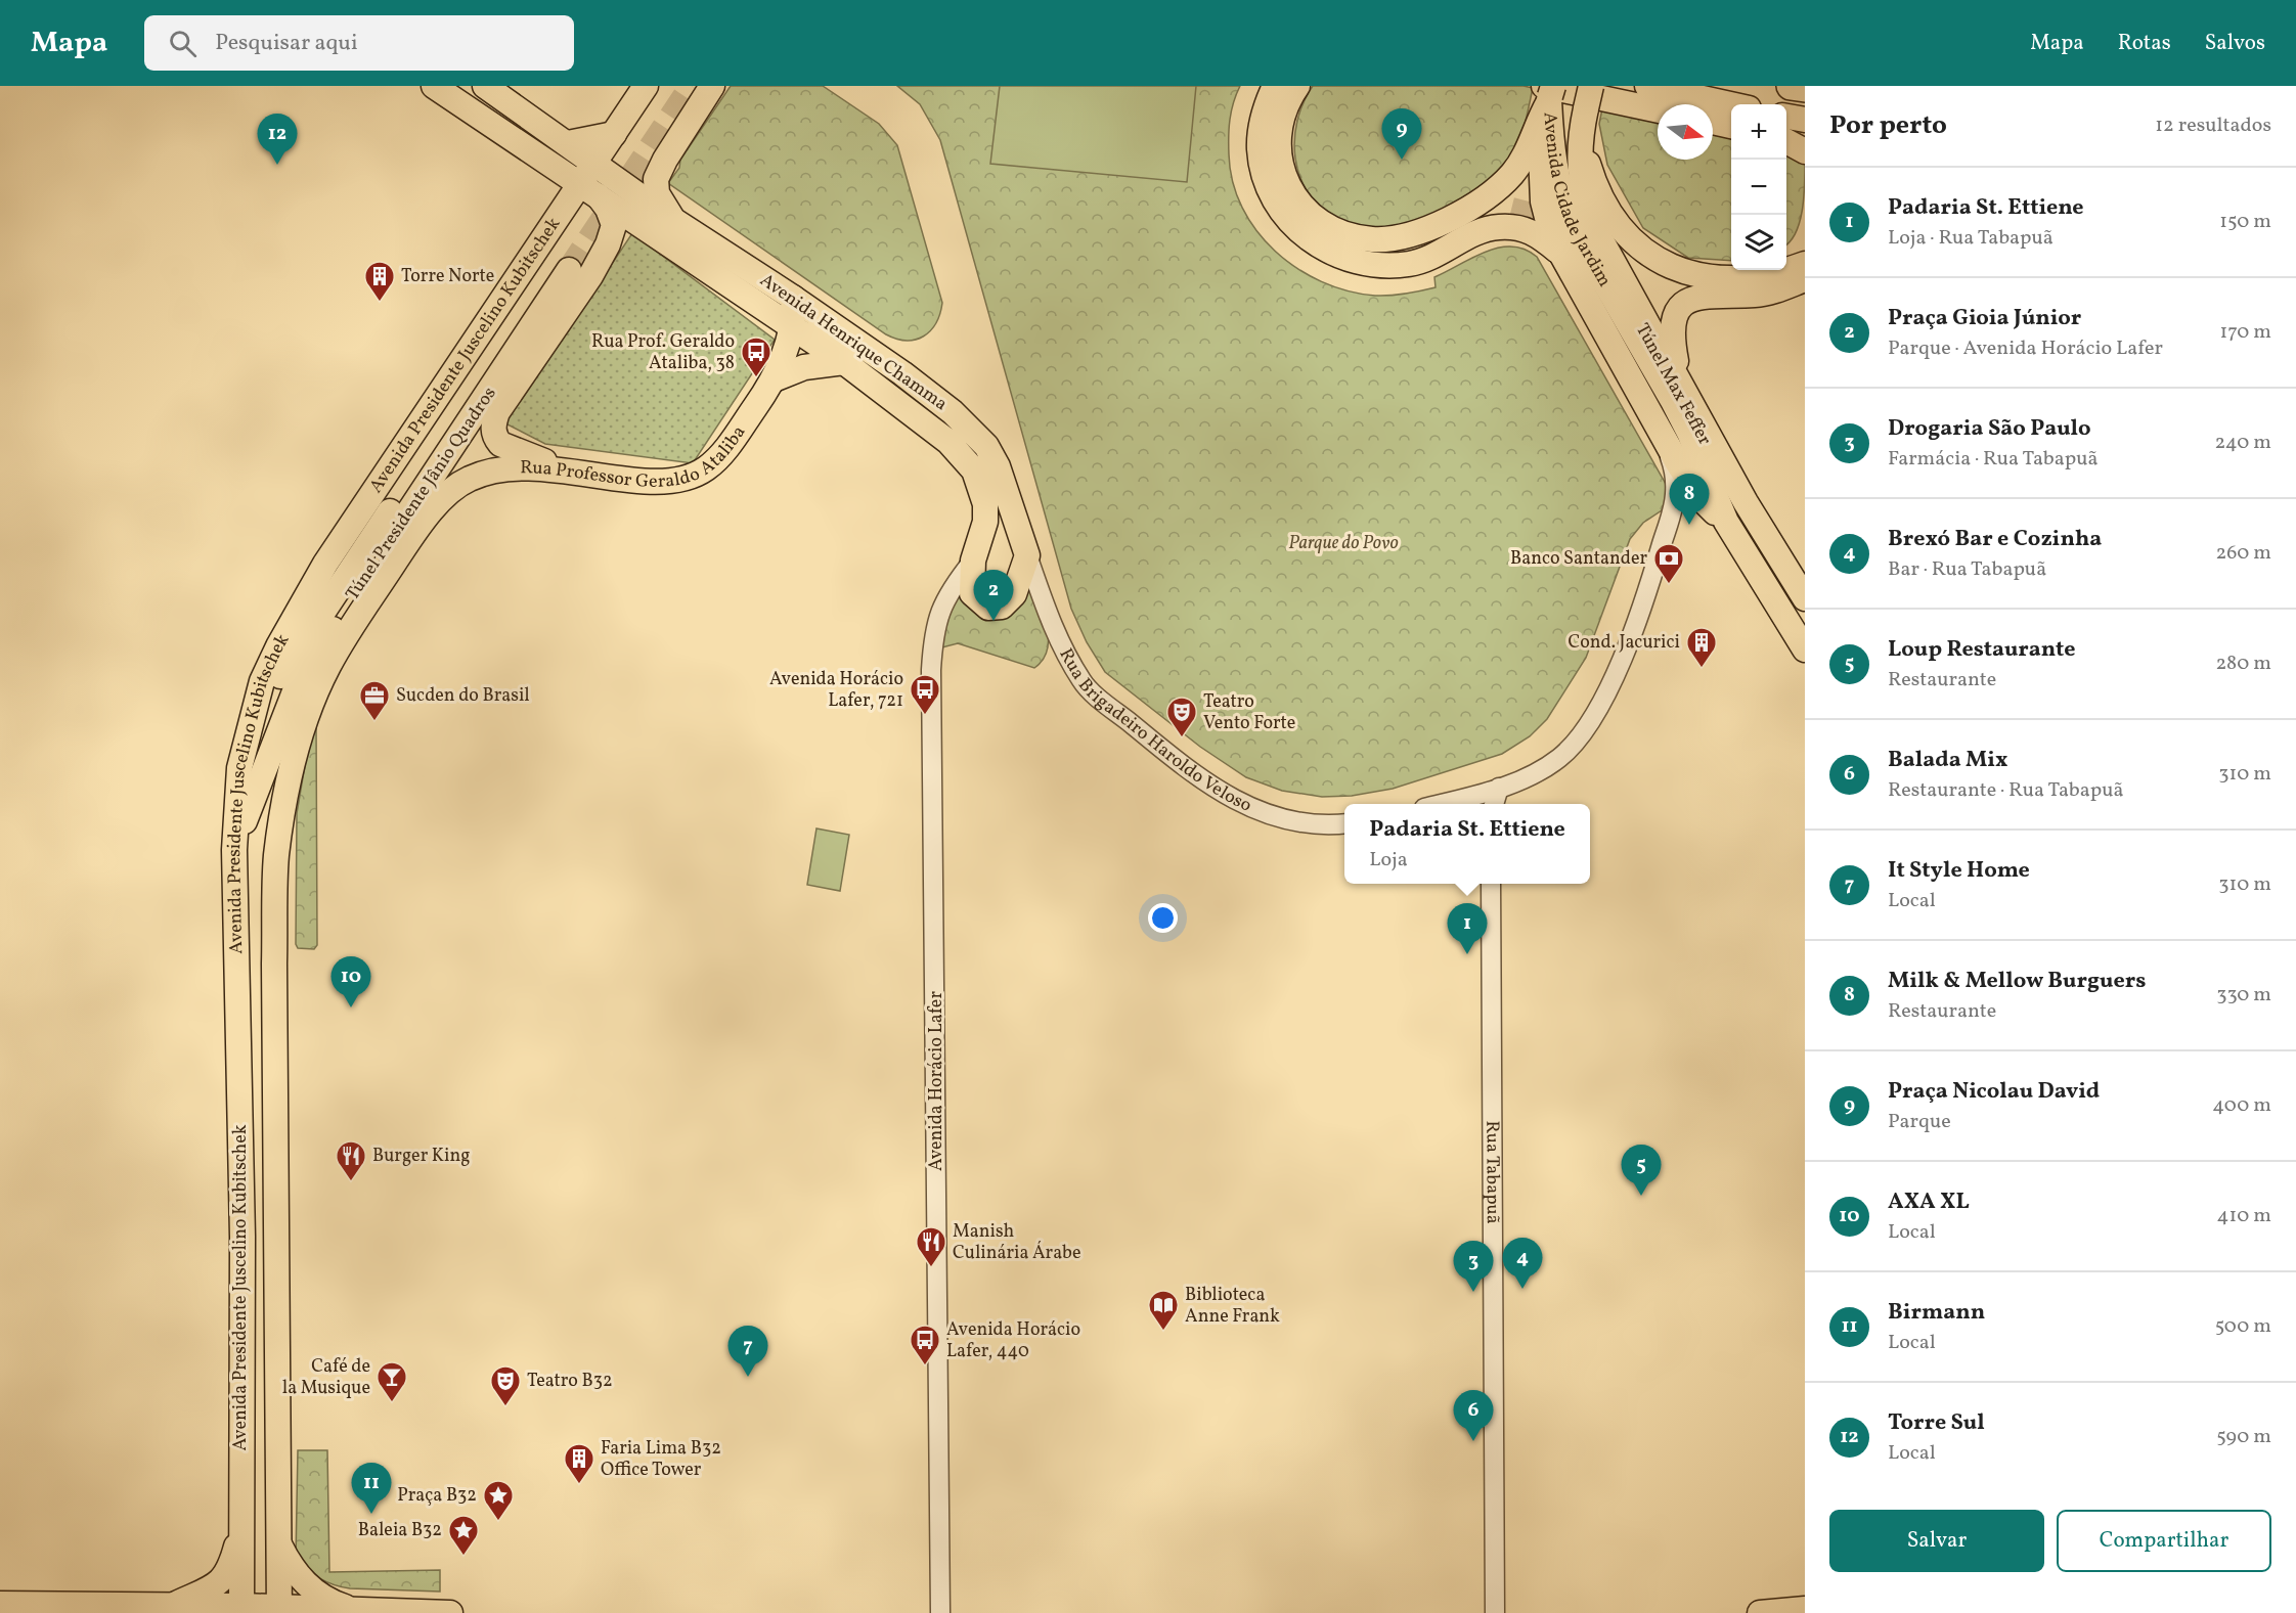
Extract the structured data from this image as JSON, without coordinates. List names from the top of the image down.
{
  "streets": {
    "main road": [
      "Avenida Cidade Jardim",
      "Avenida Henrique Chamma",
      "Avenida Presidente Juscelino Kubitschek",
      "Túnel Max Feffer",
      "Rua Professor Geraldo Ataliba",
      "Túnel Presidente Jânio Quadros"
    ],
    "street": ["Rua Brigadeiro Haroldo Veloso", "Avenida Horácio Lafer", "Rua Tabapuã"]
  },
  "crossings": [
    ["Avenida Cidade Jardim", "Túnel Max Feffer"],
    ["Avenida Henrique Chamma", "Avenida Presidente Juscelino Kubitschek"],
    ["Avenida Henrique Chamma", "Rua Professor Geraldo Ataliba"],
    ["Avenida Henrique Chamma", "Rua Brigadeiro Haroldo Veloso"],
    ["Avenida Henrique Chamma", "Avenida Horácio Lafer"],
    ["Avenida Presidente Juscelino Kubitschek", "Rua Professor Geraldo Ataliba"],
    ["Avenida Presidente Juscelino Kubitschek", "Túnel Presidente Jânio Quadros"]
  ],
  "parks": ["Parque do Povo"],
  "places": {
    "building": ["Torre Norte", "Cond. Jacurici", "Faria Lima B32 Office Tower"],
    "bus stop": ["Rua Prof. Geraldo Ataliba, 38", "Avenida Horácio Lafer, 721", "Avenida Horácio Lafer, 440"],
    "bank": ["Banco Santander"],
    "office": ["Sucden do Brasil"],
    "theatre": ["Teatro Vento Forte", "Teatro B32"],
    "restaurant": ["Burger King", "Manish Culinária Árabe"],
    "library": ["Biblioteca Anne Frank"],
    "bar": ["Café de la Musique"],
    "place": ["Praça B32", "Baleia B32"]
  },
  "north": "right",
  "page": {
    "header": "Mapa",
    "search": "Pesquisar aqui",
    "nav": ["Mapa", "Rotas", "Salvos"],
    "heading": ["Por perto", "12 resultados"],
    "map_buttons": ["+", "−"],
    "pins": [
      "9",
      "12",
      "8",
      "2",
      "1",
      "10",
      "5",
      "4",
      "3",
      "7",
      "6",
      "11"
    ],
    "list": [
      {
        "mark": "1",
        "name": "Padaria St. Ettiene",
        "note": "Loja · Rua Tabapuã",
        "value": "150 m"
      },
      {
        "mark": "2",
        "name": "Praça Gioia Júnior",
        "note": "Parque · Avenida Horácio Lafer",
        "value": "170 m"
      },
      {
        "mark": "3",
        "name": "Drogaria São Paulo",
        "note": "Farmácia · Rua Tabapuã",
        "value": "240 m"
      },
      {
        "mark": "4",
        "name": "Brexó Bar e Cozinha",
        "note": "Bar · Rua Tabapuã",
        "value": "260 m"
      },
      {
        "mark": "5",
        "name": "Loup Restaurante",
        "note": "Restaurante",
        "value": "280 m"
      },
      {
        "mark": "6",
        "name": "Balada Mix",
        "note": "Restaurante · Rua Tabapuã",
        "value": "310 m"
      },
      {
        "mark": "7",
        "name": "It Style Home",
        "note": "Local",
        "value": "310 m"
      },
      {
        "mark": "8",
        "name": "Milk & Mellow Burguers",
        "note": "Restaurante",
        "value": "330 m"
      },
      {
        "mark": "9",
        "name": "Praça Nicolau David",
        "note": "Parque",
        "value": "400 m"
      },
      {
        "mark": "10",
        "name": "AXA XL",
        "note": "Local",
        "value": "410 m"
      },
      {
        "mark": "11",
        "name": "Birmann",
        "note": "Local",
        "value": "500 m"
      },
      {
        "mark": "12",
        "name": "Torre Sul",
        "note": "Local",
        "value": "590 m"
      }
    ],
    "popup": ["Padaria St. Ettiene", "Loja"],
    "buttons": ["Salvar", "Compartilhar"]
  }
}
